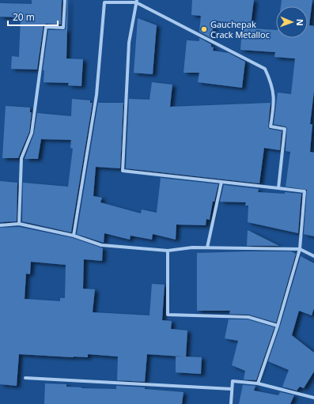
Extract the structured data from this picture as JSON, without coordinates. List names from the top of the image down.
{
  "places": ["Gauchepak Crack Metalloc"],
  "scale_bar": "20 m",
  "north": "right"
}
